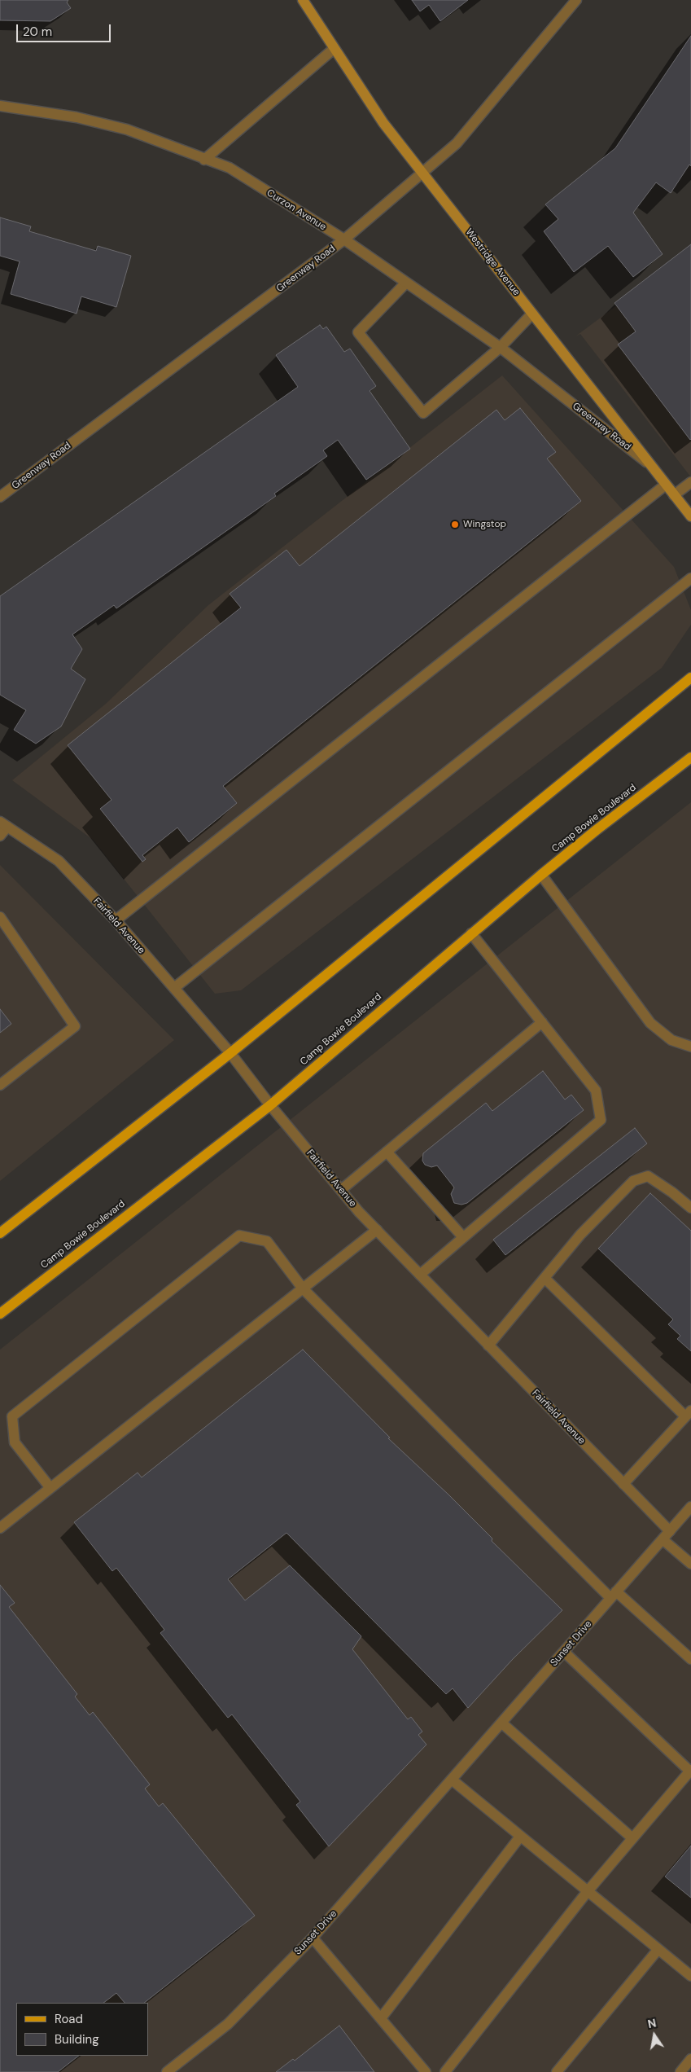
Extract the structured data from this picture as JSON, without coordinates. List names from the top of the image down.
{
  "streets": {
    "main road": ["Camp Bowie Boulevard"],
    "street": [
      "Curzon Avenue",
      "Westridge Avenue",
      "Greenway Road",
      "Fairfield Avenue",
      "Sunset Drive"
    ]
  },
  "crossings": [
    ["Curzon Avenue", "Greenway Road"],
    ["Westridge Avenue", "Greenway Road"],
    ["Camp Bowie Boulevard", "Fairfield Avenue"],
    ["Fairfield Avenue", "Sunset Drive"]
  ],
  "places": ["Wingstop"],
  "legend": ["Road", "Building"],
  "scale_bar": "20 m",
  "north": "top"
}
